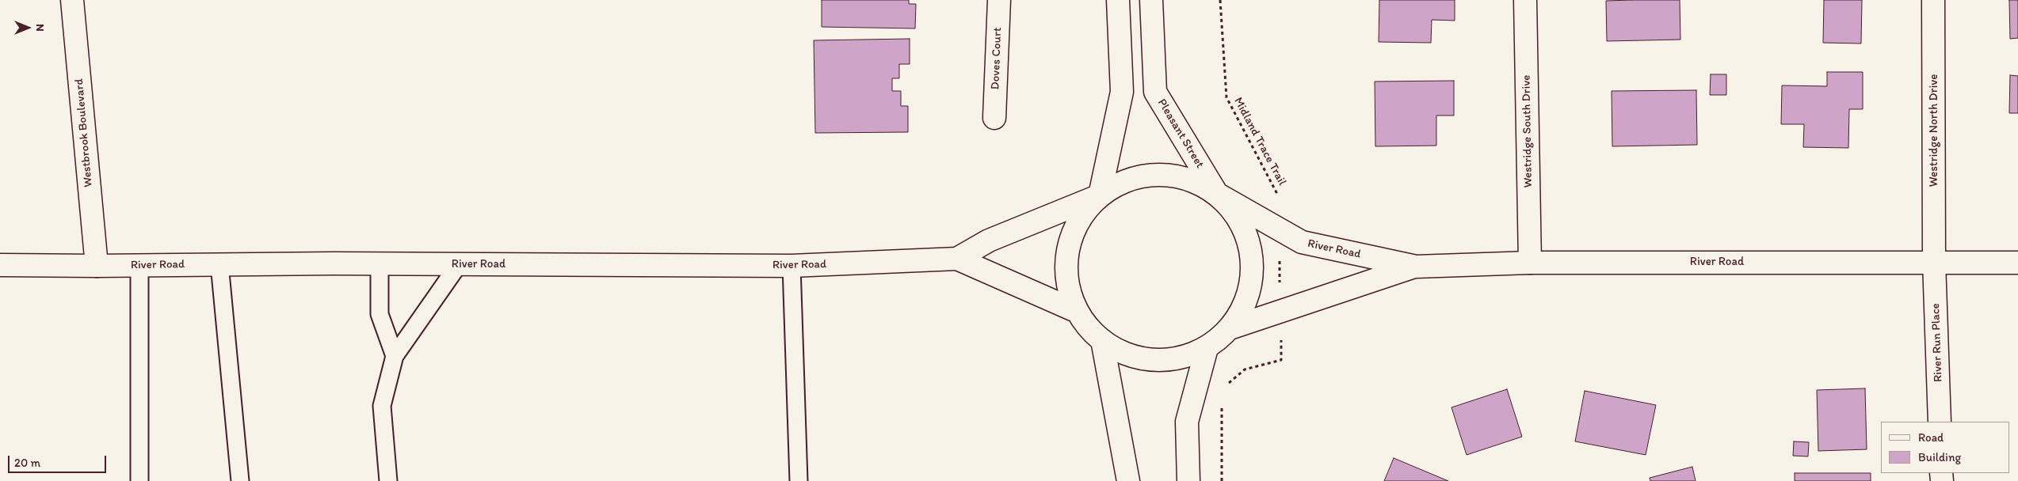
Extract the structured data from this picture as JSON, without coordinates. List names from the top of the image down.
{
  "streets": {
    "main road": [
      "Doves Court",
      "Westridge North Drive",
      "Westridge South Drive",
      "Westbrook Boulevard",
      "Pleasant Street",
      "River Road",
      "River Run Place"
    ],
    "path": ["Midland Trace Trail"]
  },
  "crossings": [
    ["Westridge North Drive", "River Road"],
    ["Westridge North Drive", "River Run Place"],
    ["Westridge South Drive", "River Road"],
    ["Westbrook Boulevard", "River Road"],
    ["Pleasant Street", "River Road"],
    ["River Road", "River Run Place"]
  ],
  "legend": ["Road", "Building"],
  "scale_bar": "20 m",
  "north": "right"
}
